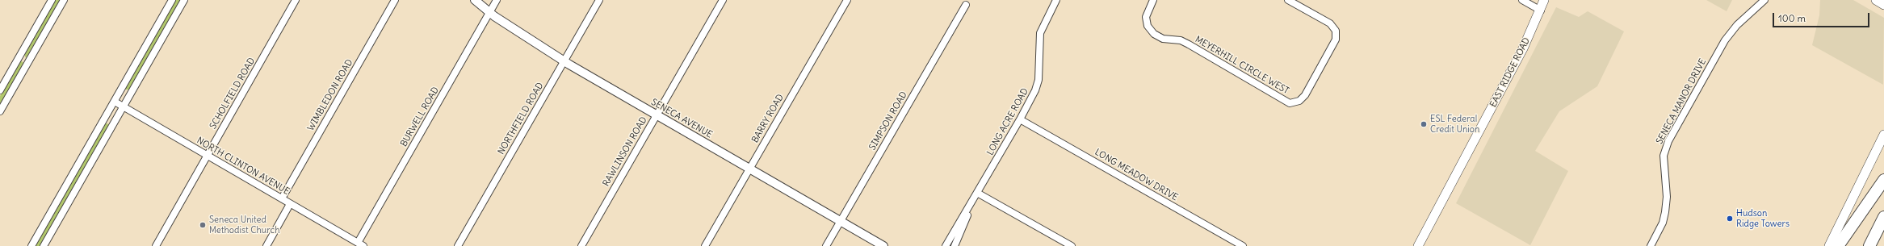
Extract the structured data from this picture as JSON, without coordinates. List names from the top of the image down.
{
  "streets": {
    "main road": ["EAST RIDGE ROAD"],
    "street": [
      "MEYERHILL CIRCLE WEST",
      "SCHOLFIELD ROAD",
      "WIMBLEDON ROAD",
      "SENECA MANOR DRIVE",
      "BURWELL ROAD",
      "NORTHFIELD ROAD",
      "SENECA AVENUE",
      "BARRY ROAD",
      "SIMPSON ROAD",
      "LONG ACRE ROAD",
      "RAWLINSON ROAD",
      "NORTH CLINTON AVENUE",
      "LONG MEADOW DRIVE"
    ]
  },
  "crossings": [
    ["SCHOLFIELD ROAD", "NORTH CLINTON AVENUE"],
    ["WIMBLEDON ROAD", "NORTH CLINTON AVENUE"],
    ["BURWELL ROAD", "SENECA AVENUE"],
    ["BURWELL ROAD", "NORTH CLINTON AVENUE"],
    ["NORTHFIELD ROAD", "SENECA AVENUE"],
    ["SENECA AVENUE", "BARRY ROAD"],
    ["SENECA AVENUE", "SIMPSON ROAD"],
    ["SENECA AVENUE", "RAWLINSON ROAD"],
    ["LONG ACRE ROAD", "LONG MEADOW DRIVE"]
  ],
  "places": ["ESL Federal Credit Union", "Hudson Ridge Towers", "Seneca United Methodist Church"],
  "scale_bar": "100 m"
}
